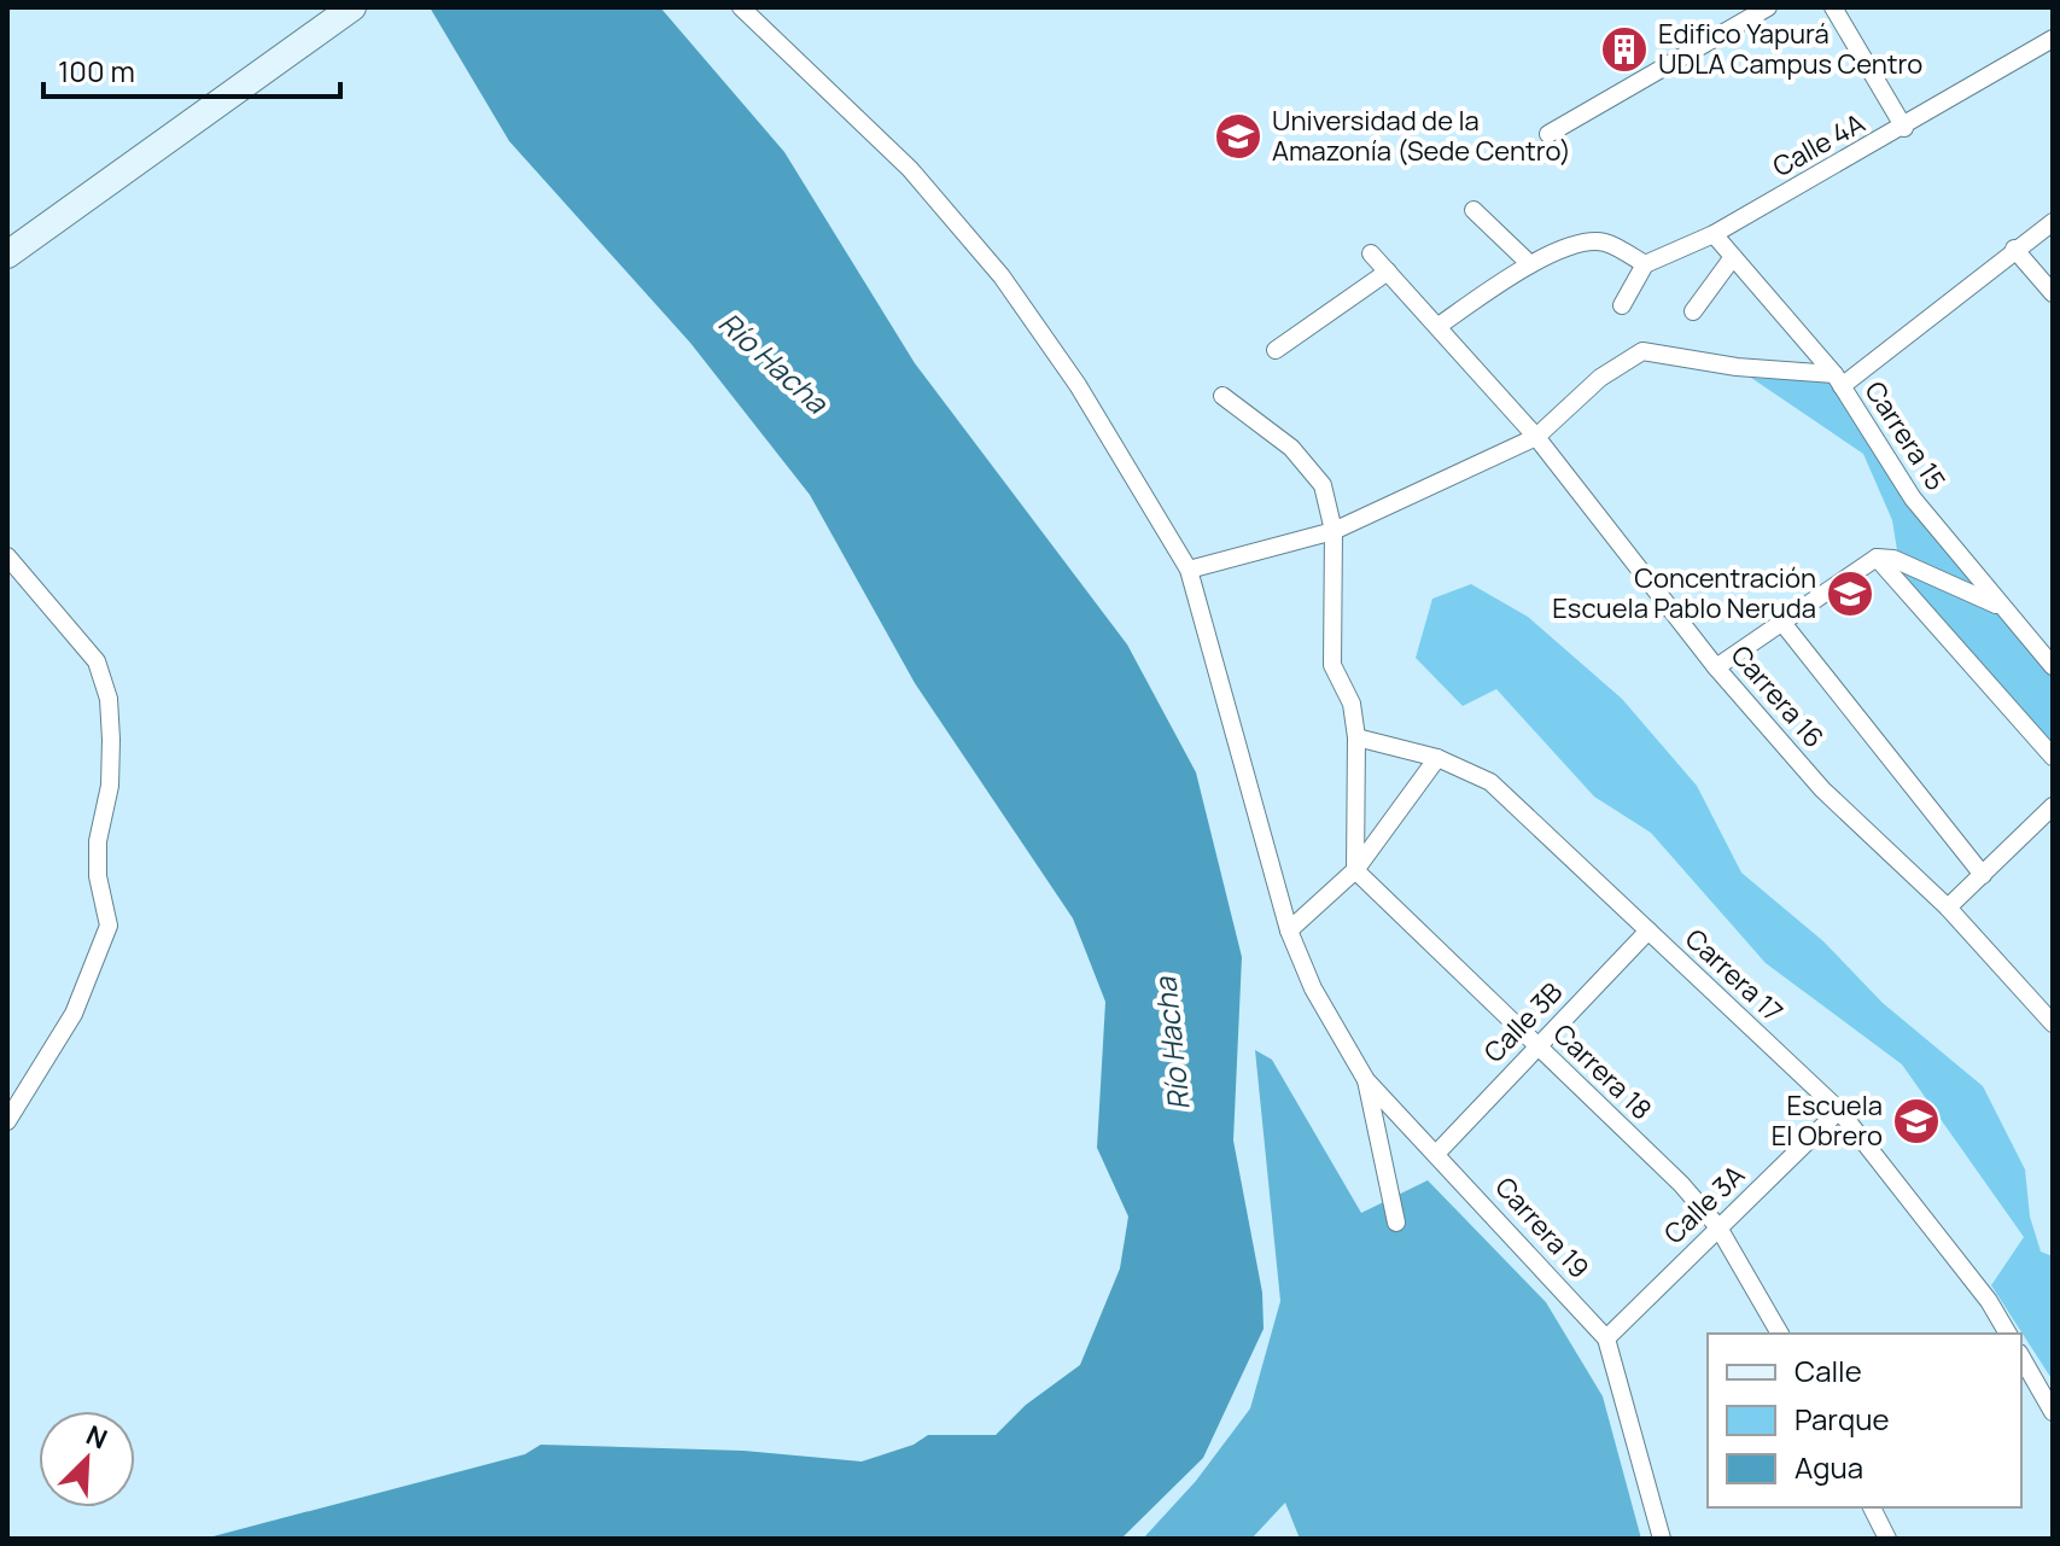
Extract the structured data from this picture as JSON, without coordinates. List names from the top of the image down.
{
  "streets": {
    "street": [
      "Calle 4A",
      "Carrera 15",
      "Carrera 16",
      "Carrera 17",
      "Calle 3B",
      "Carrera 18",
      "Calle 3A",
      "Carrera 19"
    ]
  },
  "crossings": [
    ["Calle 4A", "Carrera 15"],
    ["Carrera 17", "Calle 3B"],
    ["Carrera 17", "Calle 3A"],
    ["Calle 3B", "Carrera 18"],
    ["Calle 3B", "Carrera 19"],
    ["Carrera 18", "Calle 3A"],
    ["Calle 3A", "Carrera 19"]
  ],
  "water": ["Río Hacha"],
  "places": {
    "building": ["Edifico Yapurá UDLA Campus Centro"],
    "school or university": ["Universidad de la Amazonía (Sede Centro)", "Concentración Escuela Pablo Neruda", "Escuela El Obrero"]
  },
  "legend": ["Calle", "Parque", "Agua"],
  "scale_bar": "100 m",
  "north": "top right"
}
